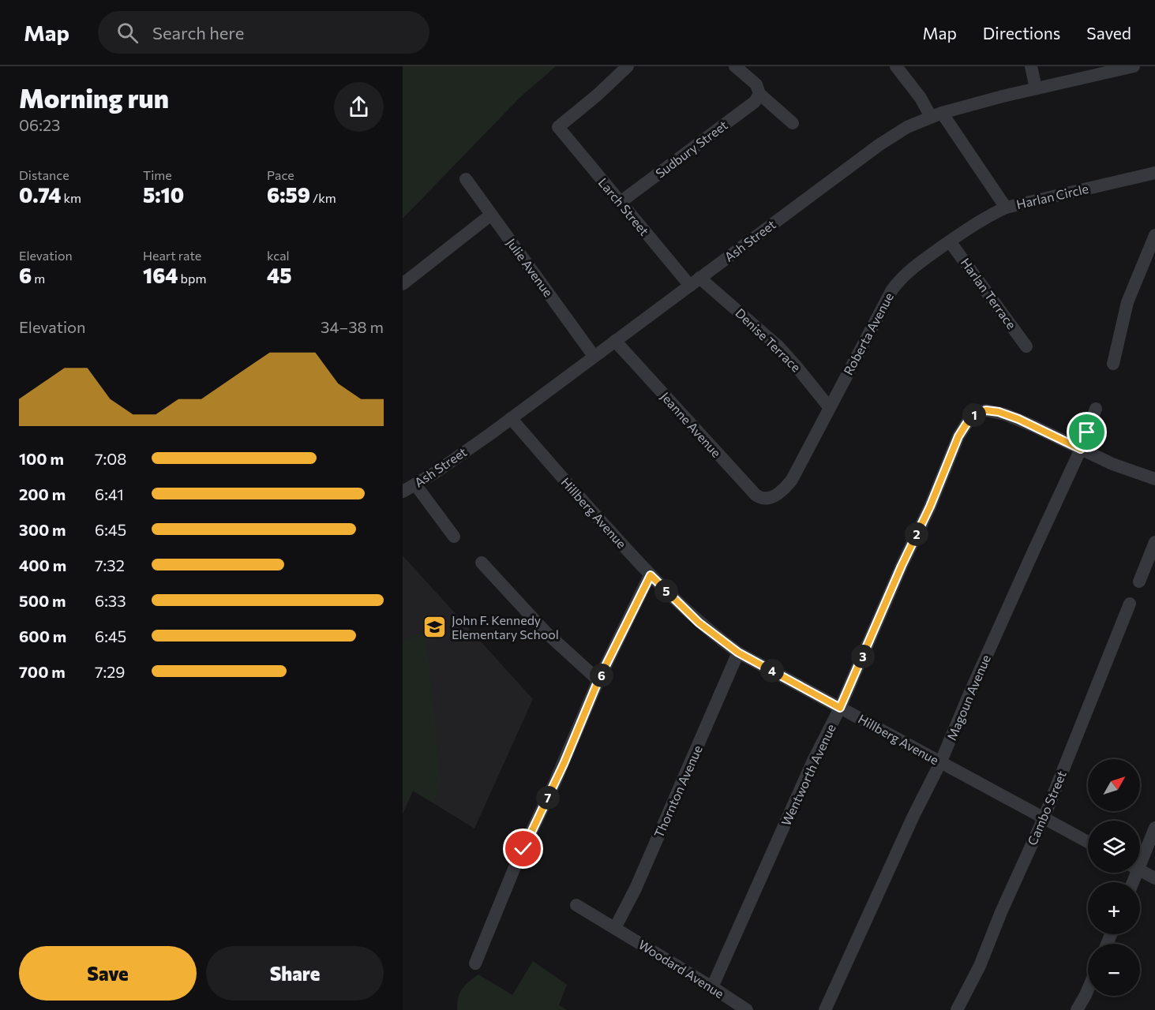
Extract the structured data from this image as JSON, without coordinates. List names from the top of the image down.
{
  "streets": {
    "street": [
      "Sudbury Street",
      "Harlan Circle",
      "Larch Street",
      "Ash Street",
      "Julie Avenue",
      "Harlan Terrace",
      "Roberta Avenue",
      "Denise Terrace",
      "Jeanne Avenue",
      "Hillberg Avenue",
      "Magoun Avenue",
      "Wentworth Avenue",
      "Thornton Avenue",
      "Cambo Street",
      "Woodard Avenue"
    ]
  },
  "crossings": [
    ["Sudbury Street", "Larch Street"],
    ["Harlan Circle", "Ash Street"],
    ["Harlan Circle", "Roberta Avenue"],
    ["Larch Street", "Ash Street"],
    ["Larch Street", "Denise Terrace"],
    ["Ash Street", "Julie Avenue"],
    ["Ash Street", "Denise Terrace"],
    ["Ash Street", "Jeanne Avenue"],
    ["Ash Street", "Hillberg Avenue"],
    ["Harlan Terrace", "Roberta Avenue"],
    ["Roberta Avenue", "Denise Terrace"],
    ["Roberta Avenue", "Jeanne Avenue"],
    ["Hillberg Avenue", "Magoun Avenue"],
    ["Hillberg Avenue", "Wentworth Avenue"],
    ["Hillberg Avenue", "Thornton Avenue"],
    ["Hillberg Avenue", "Cambo Street"],
    ["Magoun Avenue", "Wentworth Avenue"],
    ["Wentworth Avenue", "Woodard Avenue"],
    ["Thornton Avenue", "Woodard Avenue"]
  ],
  "places": {
    "school or university": ["John F. Kennedy Elementary School"]
  },
  "north": "top right",
  "page": {
    "header": "Map",
    "search": "Search here",
    "nav": ["Map", "Directions", "Saved"],
    "heading": ["Morning run", "06:23"],
    "stats": [
      ["Distance", "0.74 km"],
      ["Time", "5:10"],
      ["Pace", "6:59 /km"],
      ["Elevation", "6 m"],
      ["Heart rate", "164 bpm"],
      ["kcal", "45"]
    ],
    "chart": ["Elevation", "34–38 m"],
    "pins": [
      "1",
      "2",
      "5",
      "3",
      "4",
      "6",
      "7"
    ],
    "list": [
      {
        "name": "100 m",
        "note": "7:08"
      },
      {
        "name": "200 m",
        "note": "6:41"
      },
      {
        "name": "300 m",
        "note": "6:45"
      },
      {
        "name": "400 m",
        "note": "7:32"
      },
      {
        "name": "500 m",
        "note": "6:33"
      },
      {
        "name": "600 m",
        "note": "6:45"
      },
      {
        "name": "700 m",
        "note": "7:29"
      }
    ],
    "map_buttons": ["+", "−"],
    "buttons": ["Save", "Share"]
  }
}
